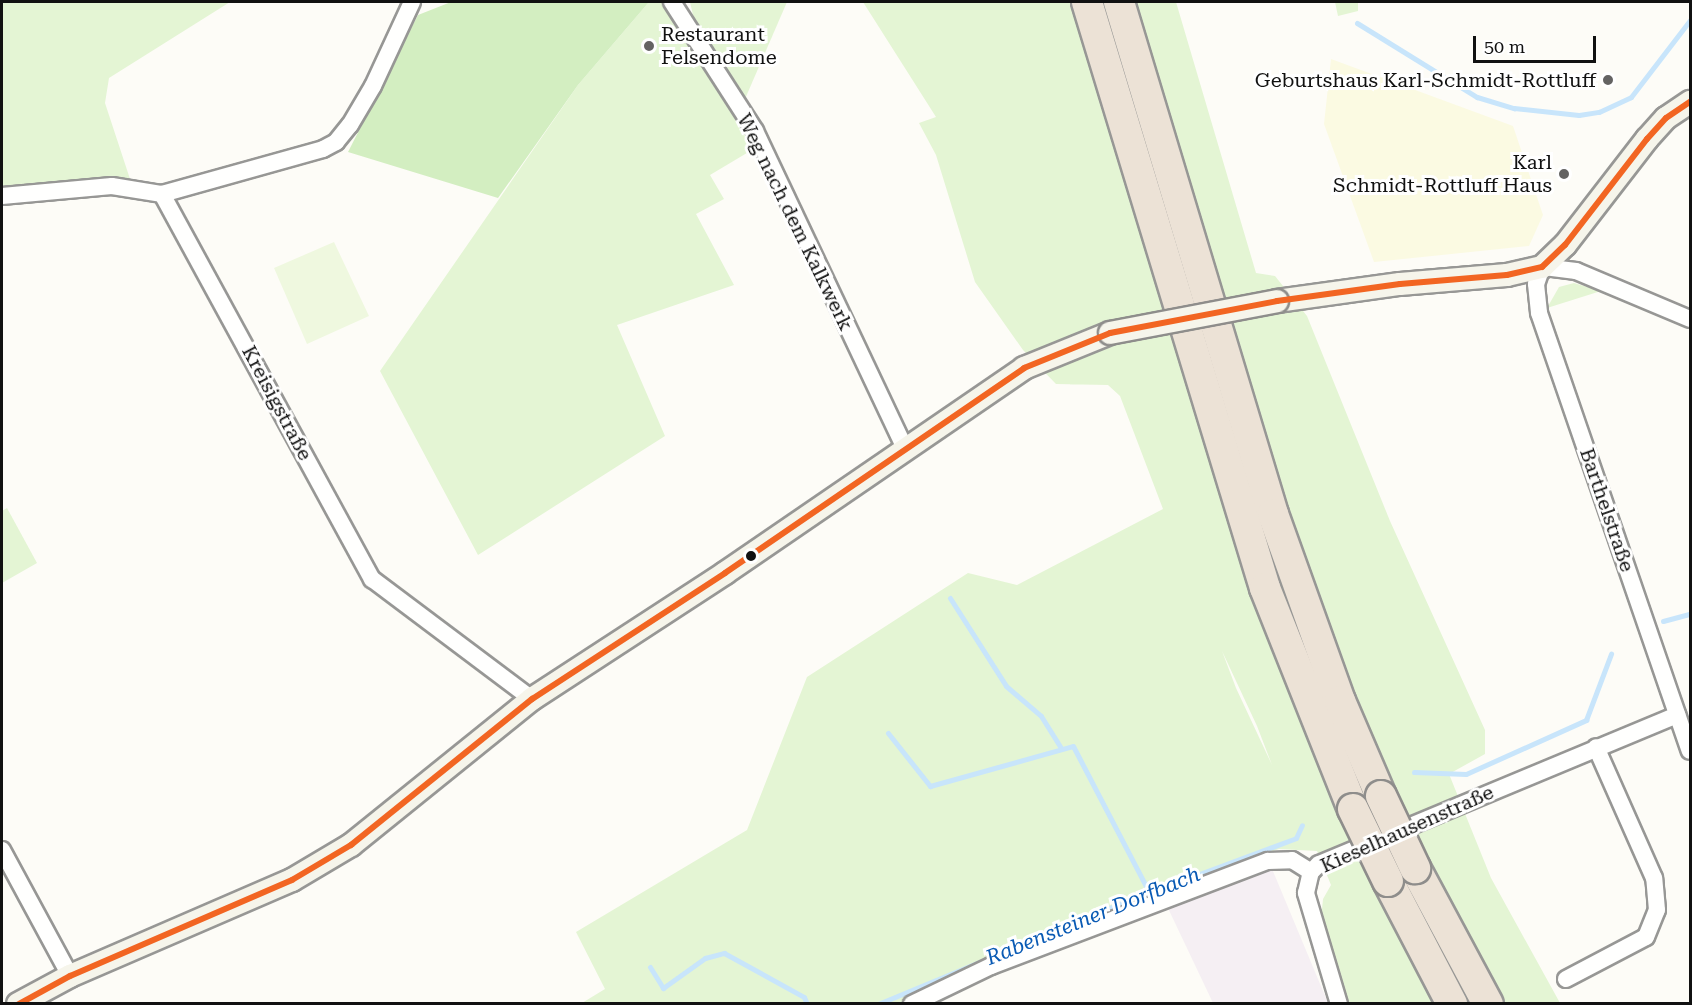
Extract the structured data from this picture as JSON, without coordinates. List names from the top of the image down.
{
  "streets": {
    "street": [
      "Weg nach dem Kalkwerk",
      "Kreisigstraße",
      "Barthelstraße",
      "Kieselhausenstraße"
    ]
  },
  "crossings": [
    ["Barthelstraße", "Kieselhausenstraße"]
  ],
  "water": ["Rabensteiner Dorfbach"],
  "places": ["Restaurant Felsendome", "Geburtshaus Karl-Schmidt-Rottluff", "Karl Schmidt-Rottluff Haus"],
  "scale_bar": "50 m"
}
